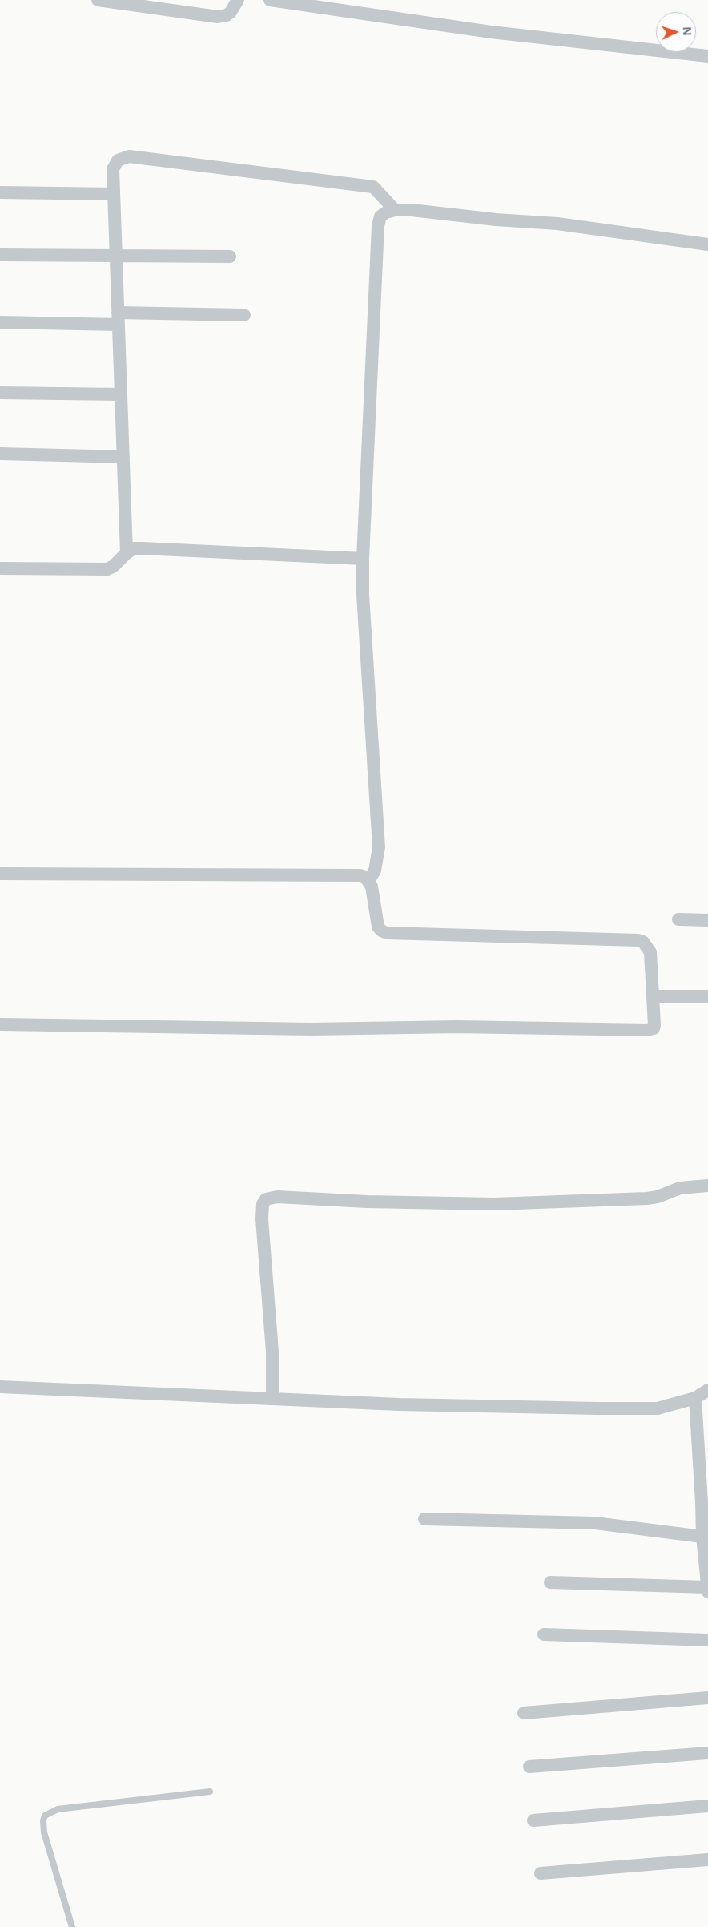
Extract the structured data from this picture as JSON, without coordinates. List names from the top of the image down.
{
  "north": "right"
}
